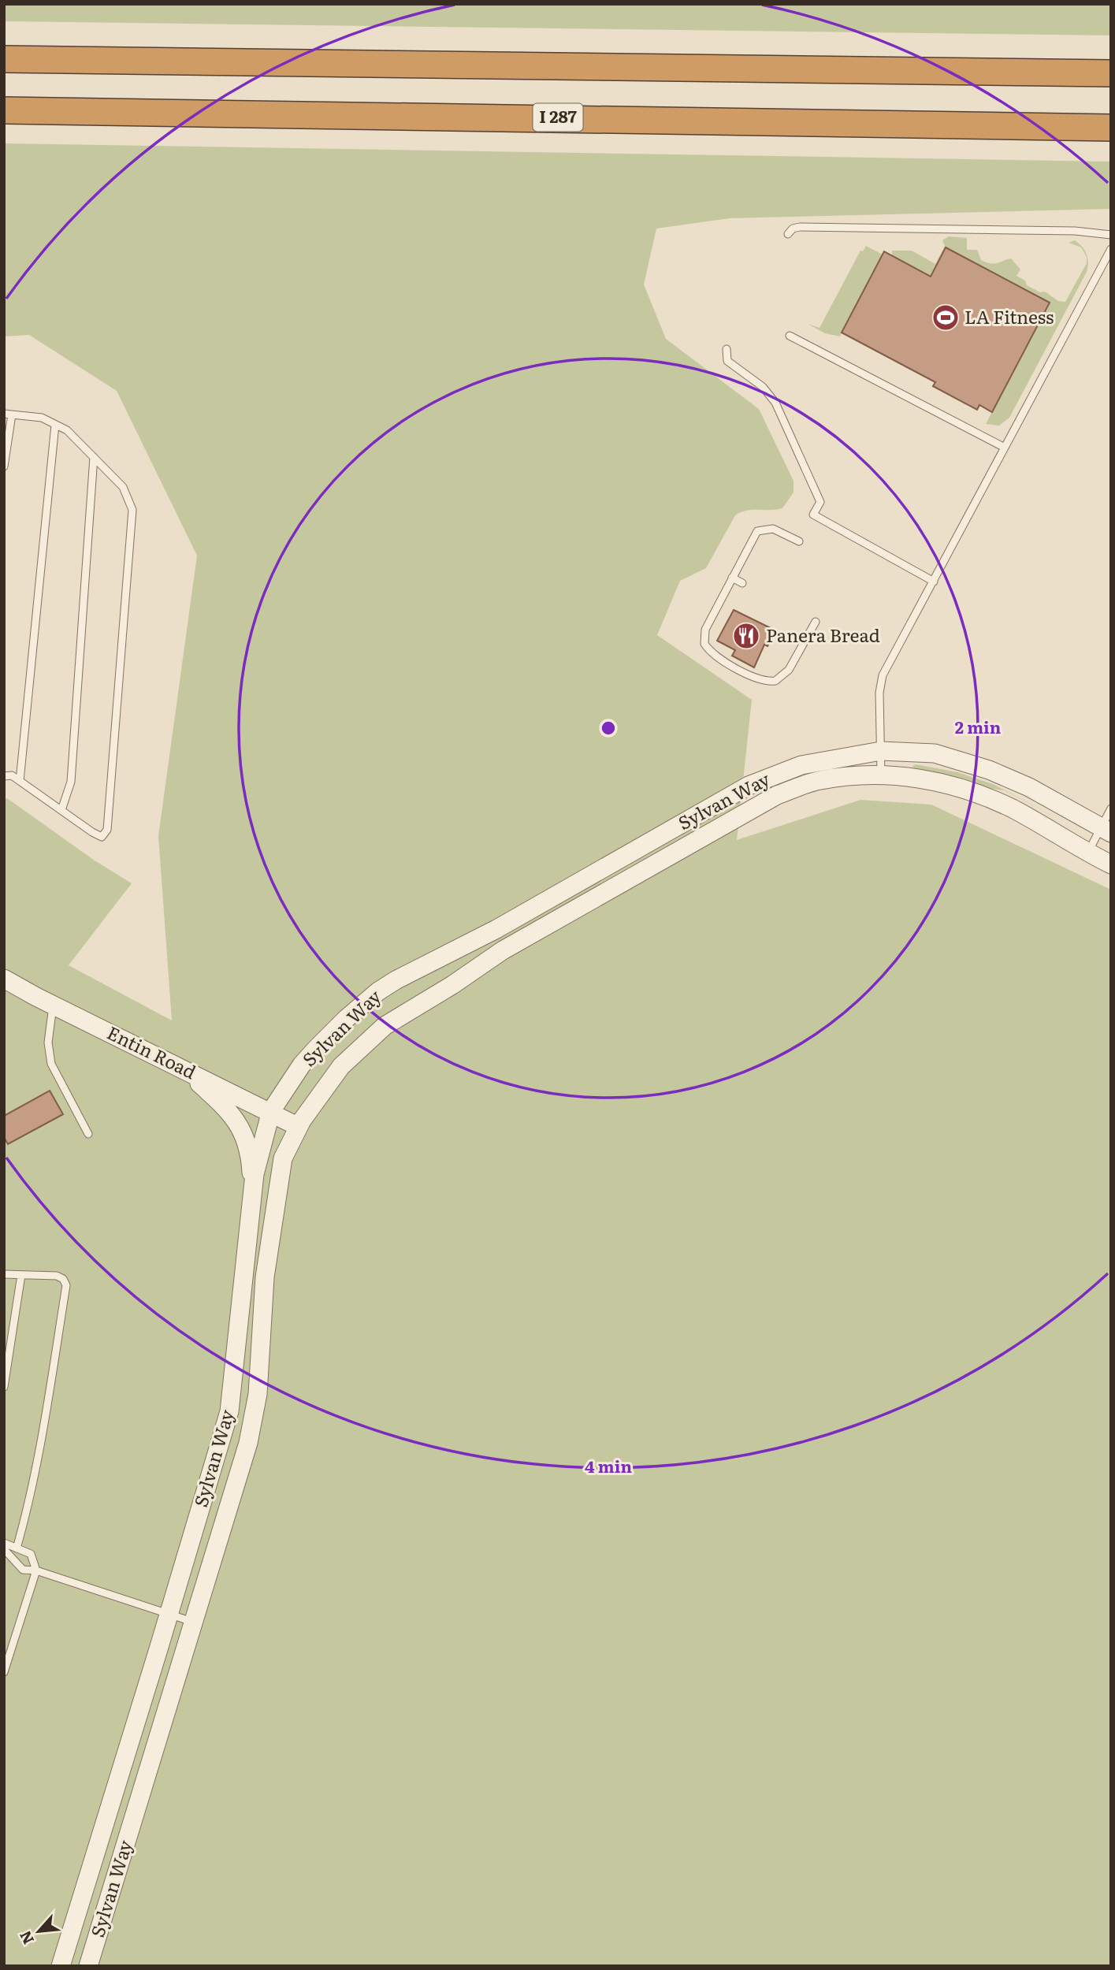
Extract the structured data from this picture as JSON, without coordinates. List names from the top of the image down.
{
  "streets": {
    "highway": ["I 287"],
    "street": ["Sylvan Way", "Entin Road"]
  },
  "crossings": [
    ["Sylvan Way", "Entin Road"]
  ],
  "places": {
    "sports": ["LA Fitness"],
    "restaurant": ["Panera Bread"]
  },
  "north": "bottom left",
  "rings": ["2 min", "4 min"]
}
